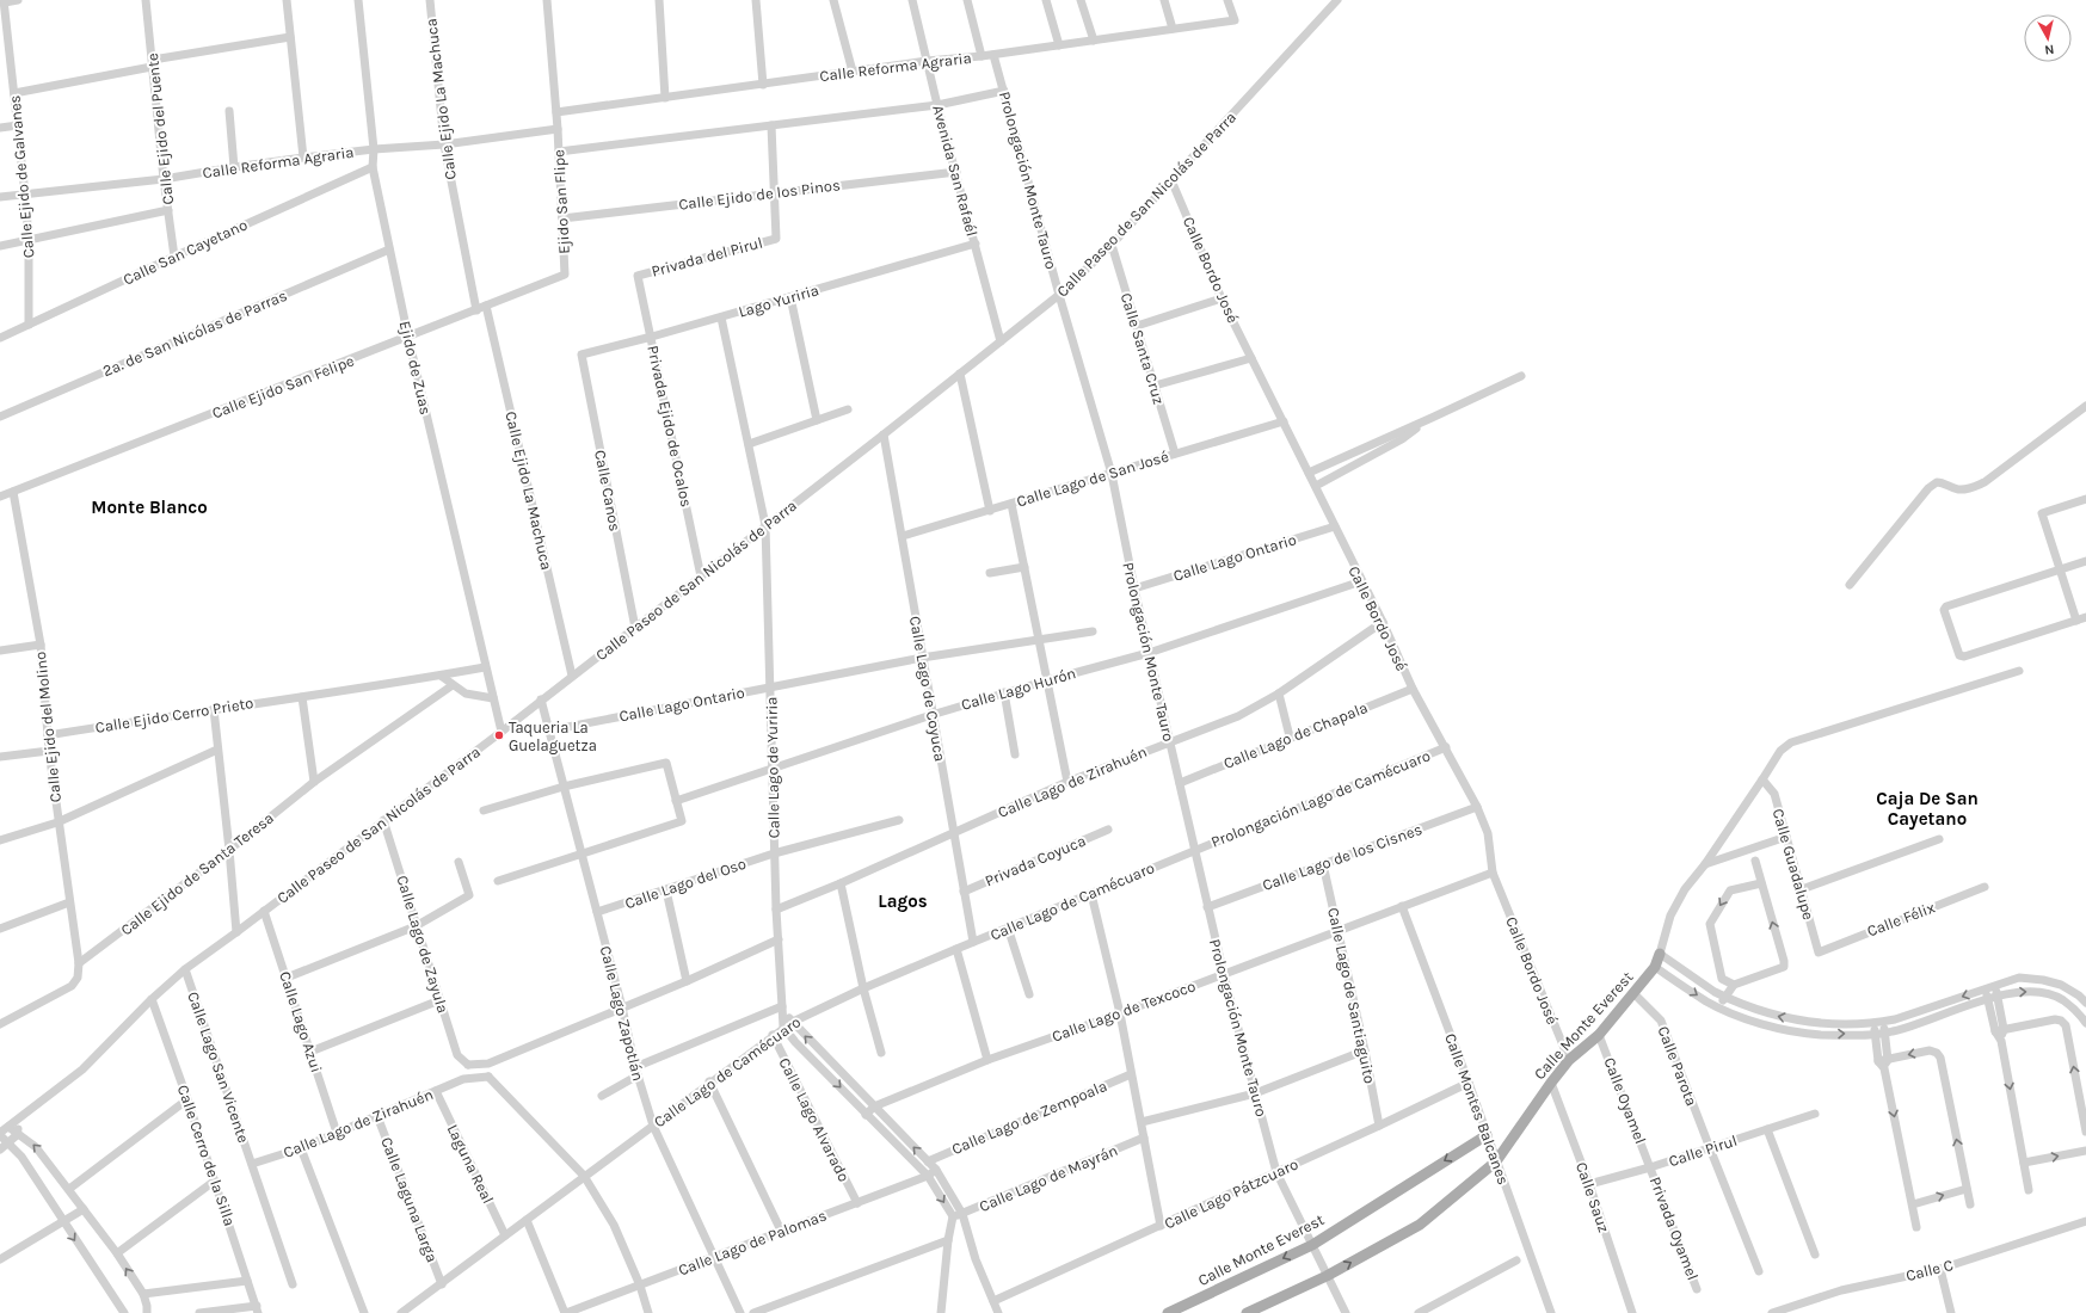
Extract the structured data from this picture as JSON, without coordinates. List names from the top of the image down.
{
  "streets": {
    "main road": ["Calle Monte Everest"],
    "street": [
      "Calle Reforma Agraria",
      "Calle Ejido La Machuca",
      "Calle Ejido del Puente",
      "Avenida San Rafaél",
      "Calle Ejido de Galvanes",
      "Prolongación Monte Tauro",
      "Calle Ejido de los Pinos",
      "Ejido San Flipe",
      "Calle Paseo de San Nicolás de Parra",
      "Calle San Cayetano",
      "Privada del Pirul",
      "Calle Bordo José",
      "Lago Yuriria",
      "2a. de San Nicólas de Parras",
      "Calle Santa Cruz",
      "Ejido de Zuas",
      "Calle Ejido San Felipe",
      "Privada Ejido de Ocalos",
      "Calle Lago de San José",
      "Calle Canos",
      "Calle Lago Ontario",
      "Calle Lago de Coyuca",
      "Calle Lago Hurón",
      "Calle Ejido Cerro Prieto",
      "Calle Ejido del Molino",
      "Calle Lago de Chapala",
      "Calle Lago de Yuriria",
      "Calle Lago de Zirahuén",
      "Prolongación Lago de Camécuaro",
      "Calle Lago de los Cisnes",
      "Privada Coyuca",
      "Calle Guadalupe",
      "Calle Ejido de Santa Teresa",
      "Calle Lago del Oso",
      "Calle Lago de Camécuaro",
      "Calle Félix",
      "Calle Lago de Zayula",
      "Calle Lago de Santiaguito",
      "Calle Lago de Texcoco",
      "Calle Lago Zapotlán",
      "Calle Lago Azui",
      "Calle Parota",
      "Calle Lago San Vicente",
      "Calle Oyamel",
      "Calle Montes Balcanes",
      "Calle Lago de Zempoala",
      "Calle Lago Alvarado",
      "Calle Pirul",
      "Calle Cerro de la Silla",
      "Laguna Real",
      "Calle Lago de Mayrán",
      "Calle Lago Pátzcuaro",
      "Calle Sauz",
      "Calle Laguna Larga",
      "Privada Oyamel",
      "Calle Lago de Palomas",
      "Calle C"
    ]
  },
  "crossings": [
    ["Calle Reforma Agraria", "Calle Ejido La Machuca"],
    ["Calle Reforma Agraria", "Calle Ejido del Puente"],
    ["Calle Reforma Agraria", "Avenida San Rafaél"],
    ["Calle Reforma Agraria", "Calle Ejido de Galvanes"],
    ["Calle Reforma Agraria", "Prolongación Monte Tauro"],
    ["Calle Reforma Agraria", "Ejido San Flipe"],
    ["Calle Reforma Agraria", "Ejido de Zuas"],
    ["Calle Ejido La Machuca", "Calle Paseo de San Nicolás de Parra"],
    ["Calle Ejido La Machuca", "Calle Ejido San Felipe"],
    ["Calle Ejido del Puente", "Calle San Cayetano"],
    ["Avenida San Rafaél", "Calle Ejido de los Pinos"],
    ["Avenida San Rafaél", "Calle Paseo de San Nicolás de Parra"],
    ["Avenida San Rafaél", "Lago Yuriria"],
    ["Calle Ejido de Galvanes", "Calle San Cayetano"],
    ["Prolongación Monte Tauro", "Calle Paseo de San Nicolás de Parra"],
    ["Prolongación Monte Tauro", "Calle Lago de San José"],
    ["Prolongación Monte Tauro", "Calle Lago Ontario"],
    ["Prolongación Monte Tauro", "Calle Lago Hurón"],
    ["Prolongación Monte Tauro", "Calle Lago de Chapala"],
    ["Prolongación Monte Tauro", "Calle Lago de Zirahuén"],
    ["Prolongación Monte Tauro", "Prolongación Lago de Camécuaro"],
    ["Prolongación Monte Tauro", "Calle Lago de los Cisnes"],
    ["Prolongación Monte Tauro", "Calle Lago de Camécuaro"],
    ["Prolongación Monte Tauro", "Calle Lago de Texcoco"],
    ["Prolongación Monte Tauro", "Calle Monte Everest"],
    ["Prolongación Monte Tauro", "Calle Lago Pátzcuaro"],
    ["Calle Ejido de los Pinos", "Ejido San Flipe"],
    ["Calle Ejido de los Pinos", "Privada del Pirul"],
    ["Ejido San Flipe", "Calle Ejido San Felipe"],
    ["Calle Paseo de San Nicolás de Parra", "Calle Bordo José"],
    ["Calle Paseo de San Nicolás de Parra", "Calle Santa Cruz"],
    ["Calle Paseo de San Nicolás de Parra", "Ejido de Zuas"],
    ["Calle Paseo de San Nicolás de Parra", "Privada Ejido de Ocalos"],
    ["Calle Paseo de San Nicolás de Parra", "Calle Canos"],
    ["Calle Paseo de San Nicolás de Parra", "Calle Lago de Coyuca"],
    ["Calle Paseo de San Nicolás de Parra", "Calle Lago de Yuriria"],
    ["Calle Paseo de San Nicolás de Parra", "Calle Lago de Zayula"],
    ["Calle Paseo de San Nicolás de Parra", "Calle Lago Zapotlán"],
    ["Calle Paseo de San Nicolás de Parra", "Calle Lago Azui"],
    ["Calle Paseo de San Nicolás de Parra", "Calle Lago San Vicente"],
    ["Calle Paseo de San Nicolás de Parra", "Calle Cerro de la Silla"],
    ["Calle San Cayetano", "Ejido de Zuas"],
    ["Privada del Pirul", "Privada Ejido de Ocalos"],
    ["Calle Bordo José", "Calle Lago de San José"],
    ["Calle Bordo José", "Calle Lago Ontario"],
    ["Calle Bordo José", "Calle Lago Hurón"],
    ["Calle Bordo José", "Calle Lago de Chapala"],
    ["Calle Bordo José", "Calle Lago de Zirahuén"],
    ["Calle Bordo José", "Prolongación Lago de Camécuaro"],
    ["Calle Bordo José", "Calle Lago de los Cisnes"],
    ["Calle Bordo José", "Calle Lago de Texcoco"],
    ["Calle Bordo José", "Calle Monte Everest"],
    ["Lago Yuriria", "Privada Ejido de Ocalos"],
    ["Lago Yuriria", "Calle Canos"],
    ["Lago Yuriria", "Calle Lago de Yuriria"],
    ["2a. de San Nicólas de Parras", "Ejido de Zuas"],
    ["Calle Santa Cruz", "Calle Lago de San José"],
    ["Ejido de Zuas", "Calle Ejido San Felipe"],
    ["Ejido de Zuas", "Calle Ejido Cerro Prieto"],
    ["Calle Ejido San Felipe", "Calle Ejido del Molino"],
    ["Calle Lago de San José", "Calle Lago de Coyuca"],
    ["Calle Lago Ontario", "Calle Lago de Coyuca"],
    ["Calle Lago Ontario", "Calle Lago de Yuriria"],
    ["Calle Lago Ontario", "Calle Lago Zapotlán"],
    ["Calle Lago de Coyuca", "Calle Lago Hurón"],
    ["Calle Lago de Coyuca", "Calle Lago de Zirahuén"],
    ["Calle Lago de Coyuca", "Privada Coyuca"],
    ["Calle Lago de Coyuca", "Calle Lago de Camécuaro"],
    ["Calle Lago Hurón", "Calle Lago de Yuriria"],
    ["Calle Ejido Cerro Prieto", "Calle Ejido del Molino"],
    ["Calle Ejido del Molino", "Calle Ejido de Santa Teresa"],
    ["Calle Lago de Yuriria", "Calle Lago de Zirahuén"],
    ["Calle Lago de Yuriria", "Calle Lago del Oso"],
    ["Calle Lago de Yuriria", "Calle Lago de Camécuaro"],
    ["Calle Lago de Zirahuén", "Calle Lago Azui"],
    ["Calle Lago de Zirahuén", "Calle Lago San Vicente"],
    ["Calle Lago de Zirahuén", "Laguna Real"],
    ["Calle Lago de Zirahuén", "Calle Laguna Larga"],
    ["Prolongación Lago de Camécuaro", "Calle Lago de Camécuaro"],
    ["Calle Lago de los Cisnes", "Calle Lago de Santiaguito"],
    ["Calle Guadalupe", "Calle Félix"],
    ["Calle Guadalupe", "Calle Monte Everest"],
    ["Calle Lago del Oso", "Calle Lago Zapotlán"],
    ["Calle Lago de Camécuaro", "Calle Lago Zapotlán"],
    ["Calle Lago de Camécuaro", "Calle Lago Alvarado"],
    ["Calle Lago de Camécuaro", "Laguna Real"],
    ["Calle Lago de Camécuaro", "Calle Laguna Larga"],
    ["Calle Lago de Santiaguito", "Calle Lago de Texcoco"],
    ["Calle Lago de Santiaguito", "Calle Lago Pátzcuaro"],
    ["Calle Lago de Texcoco", "Calle Montes Balcanes"],
    ["Calle Lago Zapotlán", "Calle Lago de Palomas"],
    ["Calle Monte Everest", "Calle Parota"],
    ["Calle Monte Everest", "Calle Oyamel"],
    ["Calle Monte Everest", "Calle Montes Balcanes"],
    ["Calle Monte Everest", "Calle Sauz"],
    ["Calle Parota", "Calle Pirul"],
    ["Calle Oyamel", "Calle Pirul"],
    ["Calle Oyamel", "Privada Oyamel"],
    ["Calle Montes Balcanes", "Calle Lago Pátzcuaro"],
    ["Calle Lago Alvarado", "Calle Lago de Palomas"],
    ["Calle Pirul", "Calle Sauz"],
    ["Calle Pirul", "Privada Oyamel"]
  ],
  "districts": ["Monte Blanco", "Caja De San Cayetano", "Lagos"],
  "places": ["Taqueria La Guelaguetza"],
  "north": "bottom"
}
